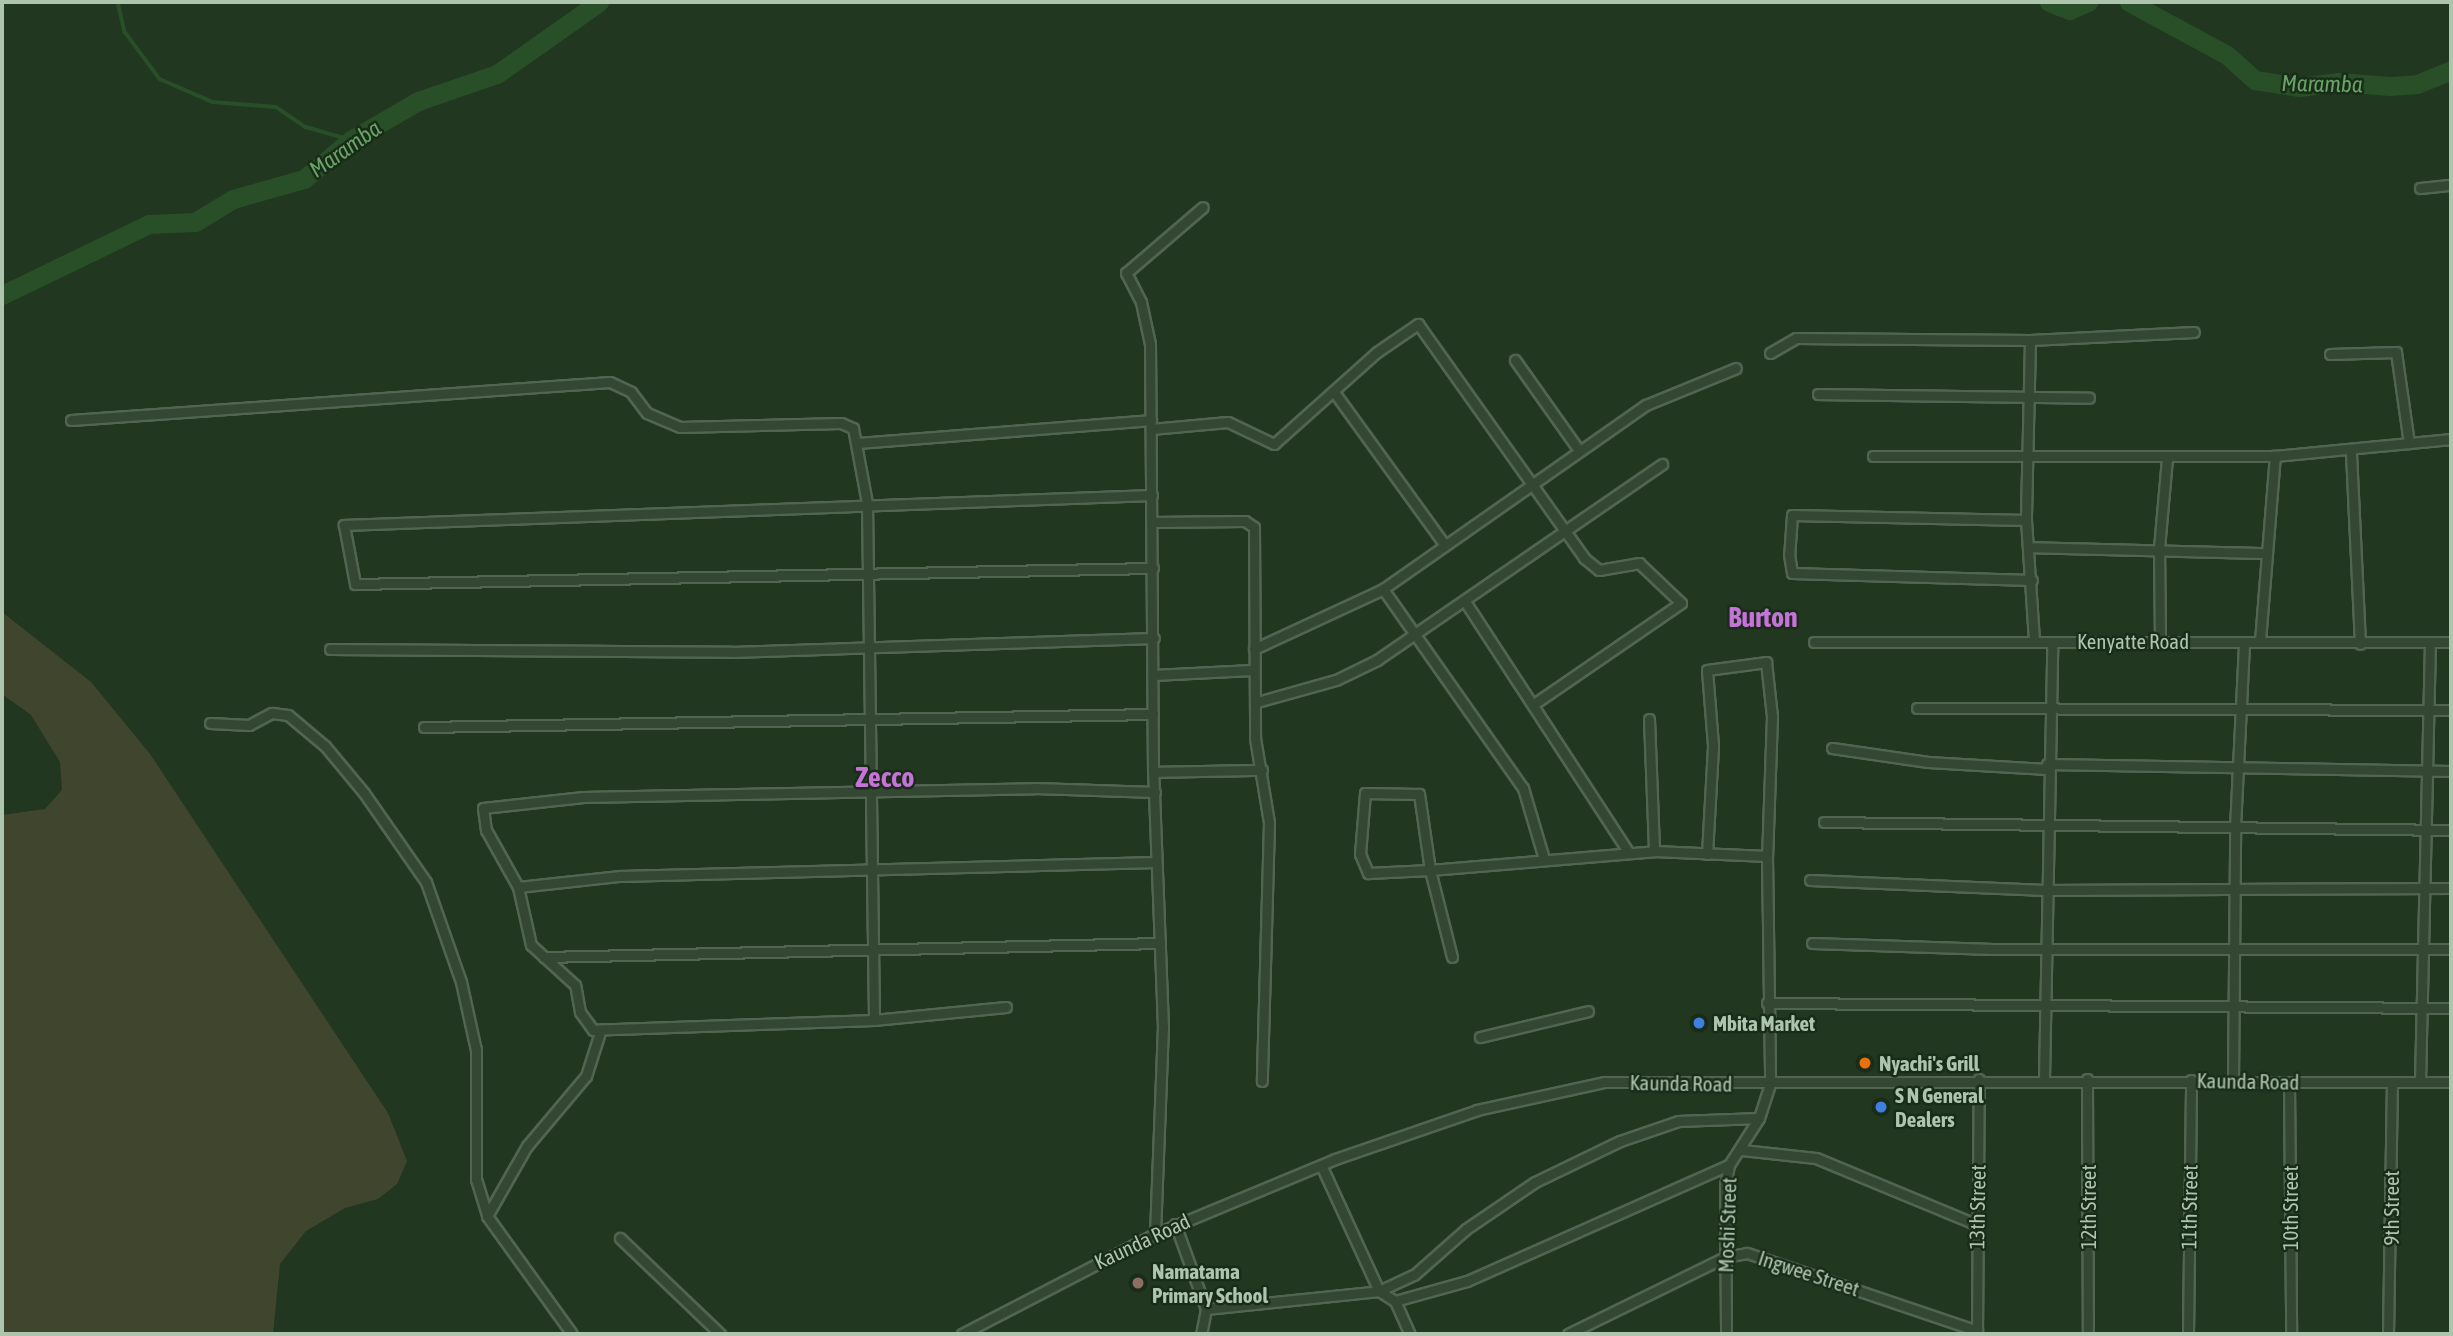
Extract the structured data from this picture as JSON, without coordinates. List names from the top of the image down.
{
  "streets": {
    "street": [
      "Kenyatte Road",
      "Kaunda Road",
      "13th Street",
      "12th Street",
      "11th Street",
      "10th Street",
      "9th Street",
      "Moshi Street",
      "Ingwee Street"
    ]
  },
  "crossings": [
    ["Kaunda Road", "13th Street"],
    ["Kaunda Road", "12th Street"],
    ["Kaunda Road", "11th Street"],
    ["Kaunda Road", "10th Street"],
    ["Kaunda Road", "9th Street"],
    ["Kaunda Road", "Moshi Street"],
    ["13th Street", "Ingwee Street"],
    ["Moshi Street", "Ingwee Street"]
  ],
  "districts": ["Burton", "Zecco"],
  "water": ["Maramba"],
  "places": [
    "Mbita Market",
    "Nyachi's Grill",
    "S N General Dealers",
    "Namatama Primary School"
  ]
}
